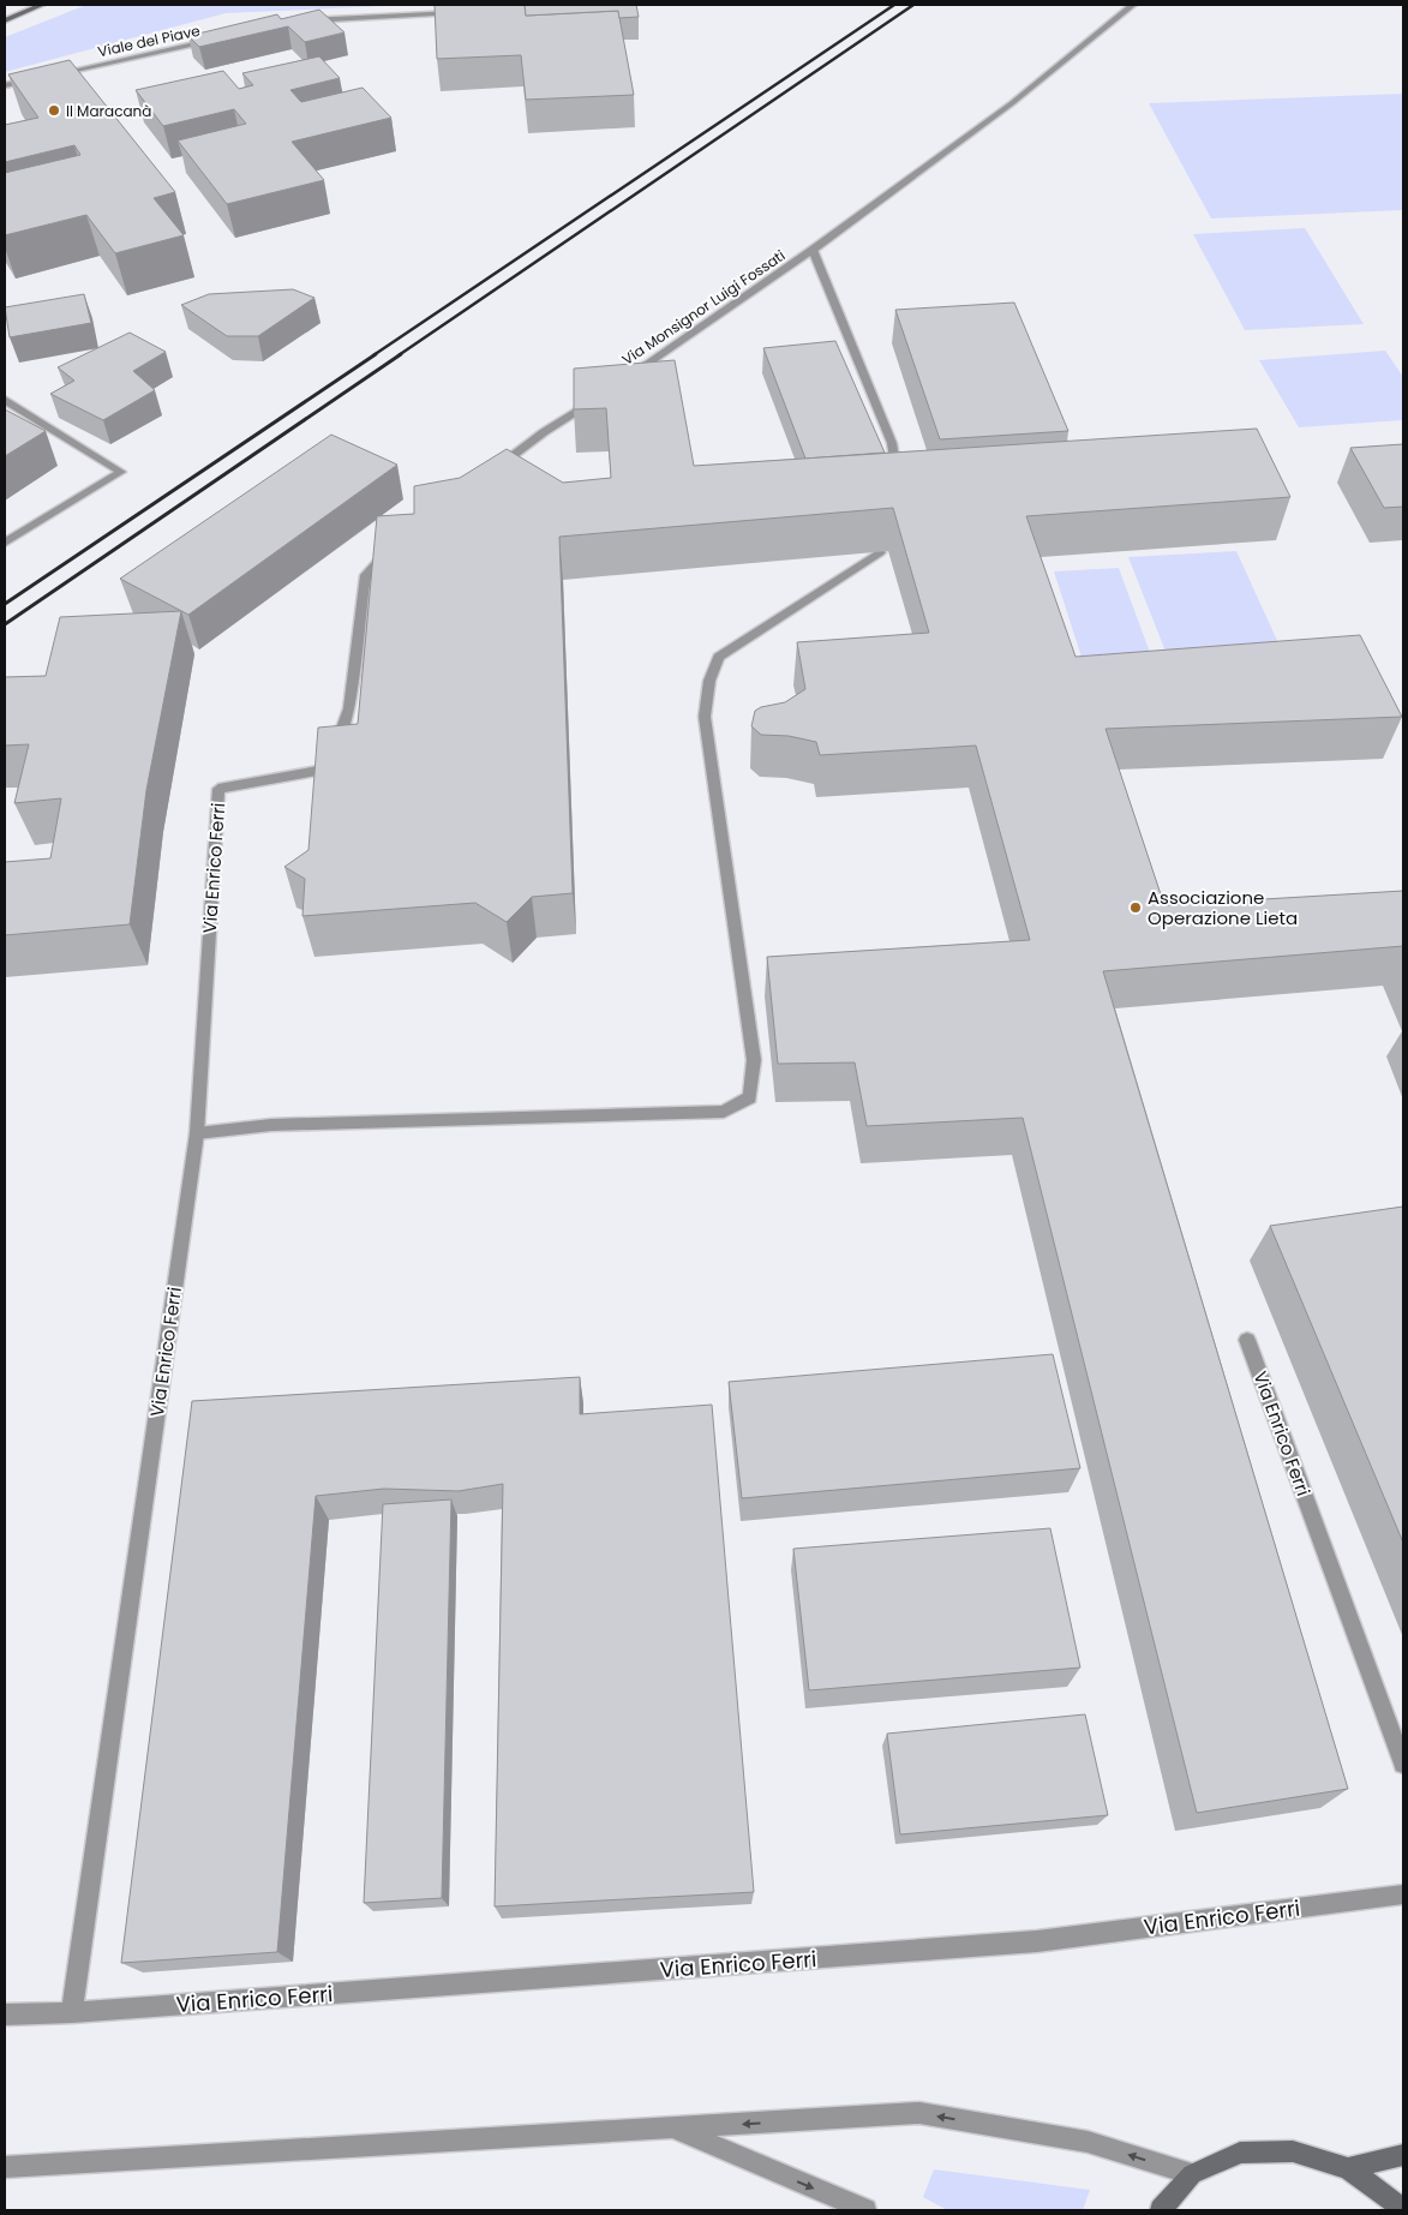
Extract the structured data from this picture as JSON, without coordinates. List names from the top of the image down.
{
  "streets": {
    "street": ["Viale del Piave", "Via Monsignor Luigi Fossati", "Via Enrico Ferri"]
  },
  "places": ["Il Maracanà", "Associazione Operazione Lieta"]
}
